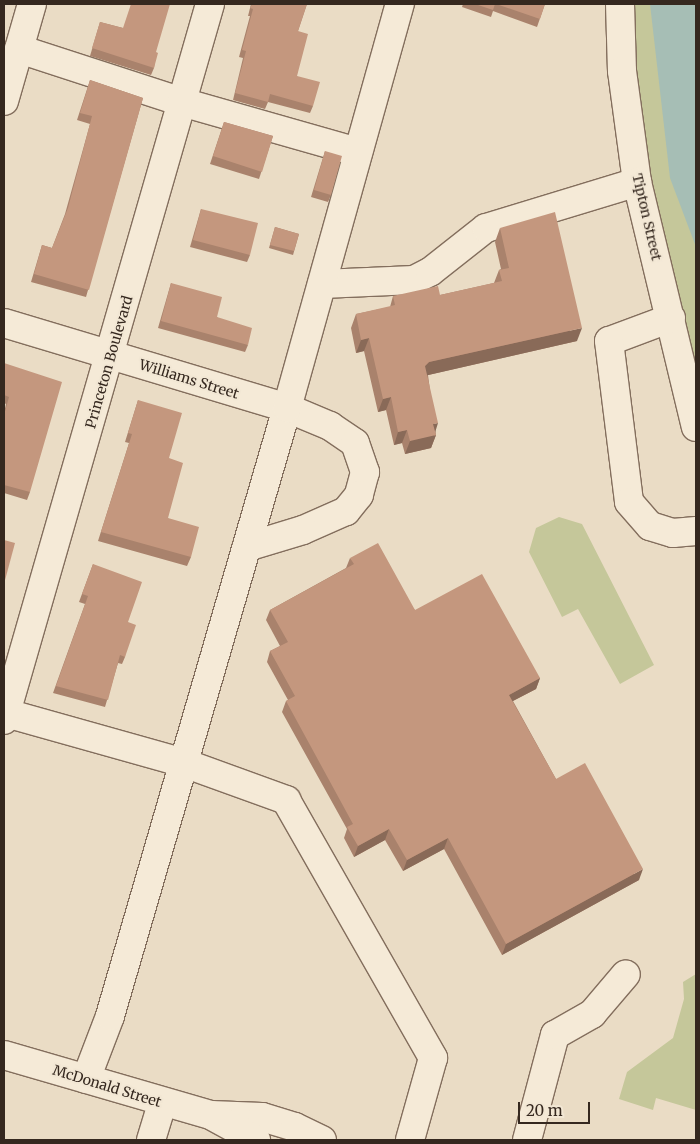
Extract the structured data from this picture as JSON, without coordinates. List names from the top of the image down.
{
  "streets": {
    "street": [
      "Tipton Street",
      "Princeton Boulevard",
      "Williams Street",
      "McDonald Street"
    ]
  },
  "crossings": [
    ["Princeton Boulevard", "Williams Street"]
  ],
  "scale_bar": "20 m"
}
